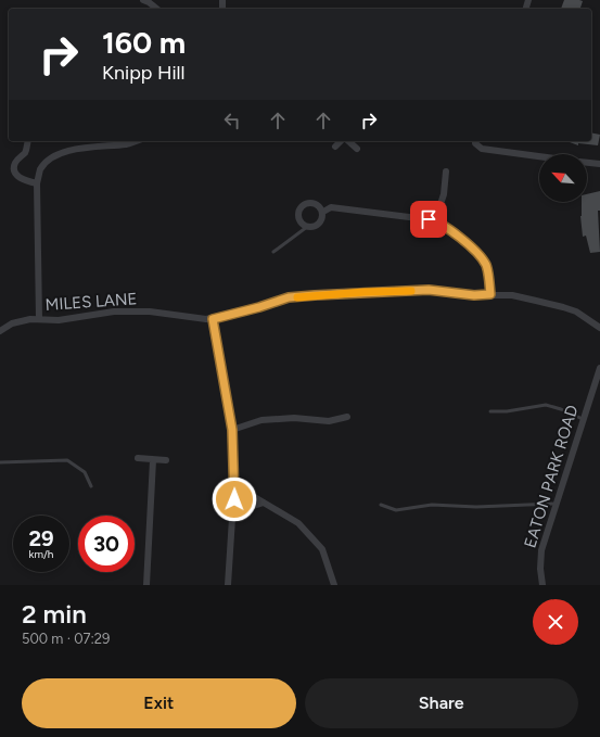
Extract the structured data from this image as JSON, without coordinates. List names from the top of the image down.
{
  "streets": {
    "street": ["MILES LANE", "EATON PARK ROAD"]
  },
  "north": "top left",
  "page": {
    "turn": ["160 m", "Knipp Hill"],
    "speed": "29 km/h",
    "limit": "30",
    "heading": ["2 min", "500 m · 07:29"],
    "buttons": ["Exit", "Share"]
  }
}
